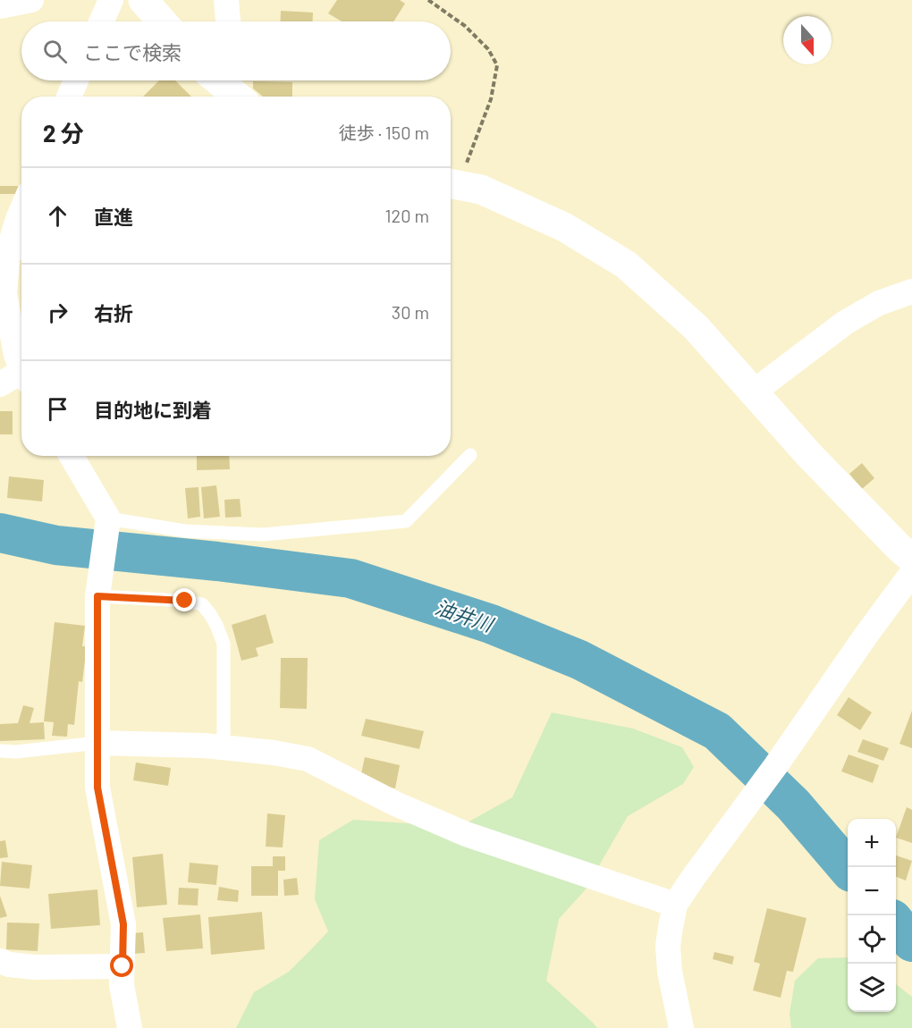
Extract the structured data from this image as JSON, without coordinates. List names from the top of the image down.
{
  "water": ["油井川"],
  "north": "bottom",
  "page": {
    "search": "ここで検索",
    "heading": ["2 分", "徒歩 · 150 m"],
    "list": [
      ["直進", "120 m"],
      ["右折", "30 m"],
      "目的地に到着"
    ],
    "map_buttons": ["+", "−"]
  }
}
